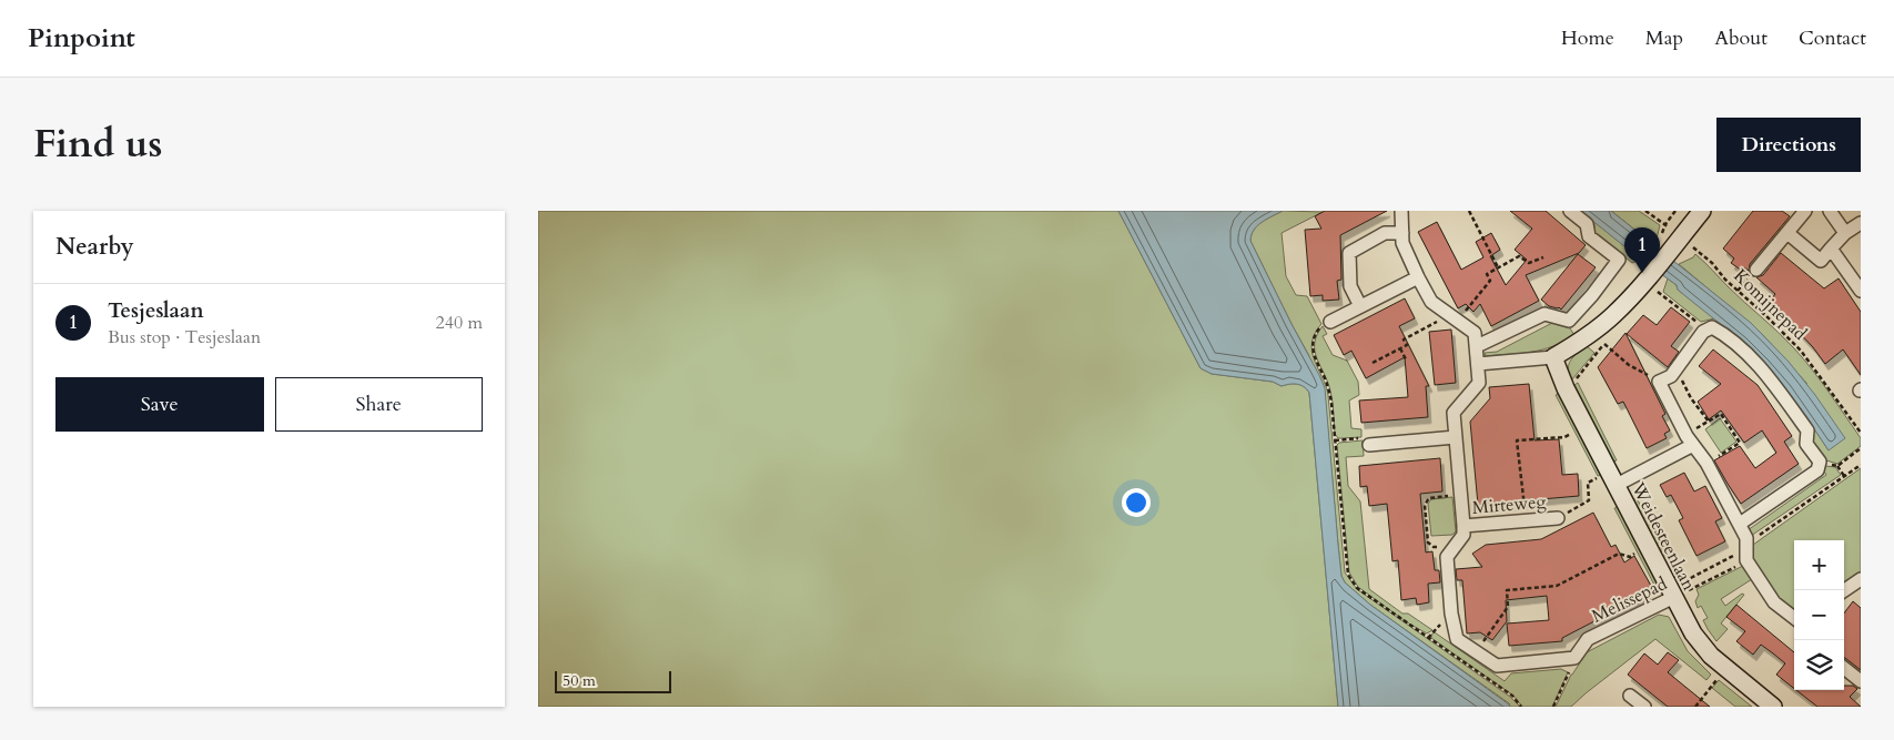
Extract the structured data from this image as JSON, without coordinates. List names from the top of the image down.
{
  "streets": {
    "street": ["Mirteweg", "Weidesteenlaan", "Melissepad"],
    "path": ["Komijnepad"]
  },
  "crossings": [
    ["Mirteweg", "Melissepad"],
    ["Weidesteenlaan", "Melissepad"]
  ],
  "scale_bar": "50 m",
  "page": {
    "header": "Pinpoint",
    "nav": [
      "Home",
      "Map",
      "About",
      "Contact"
    ],
    "title": "Find us",
    "buttons": [
      "Directions",
      ["Save", "Share"]
    ],
    "heading": "Nearby",
    "pins": "1",
    "list": [
      {
        "mark": "1",
        "name": "Tesjeslaan",
        "note": "Bus stop · Tesjeslaan",
        "value": "240 m"
      }
    ],
    "map_buttons": ["+", "−"],
    "scale": "50 m"
  }
}
